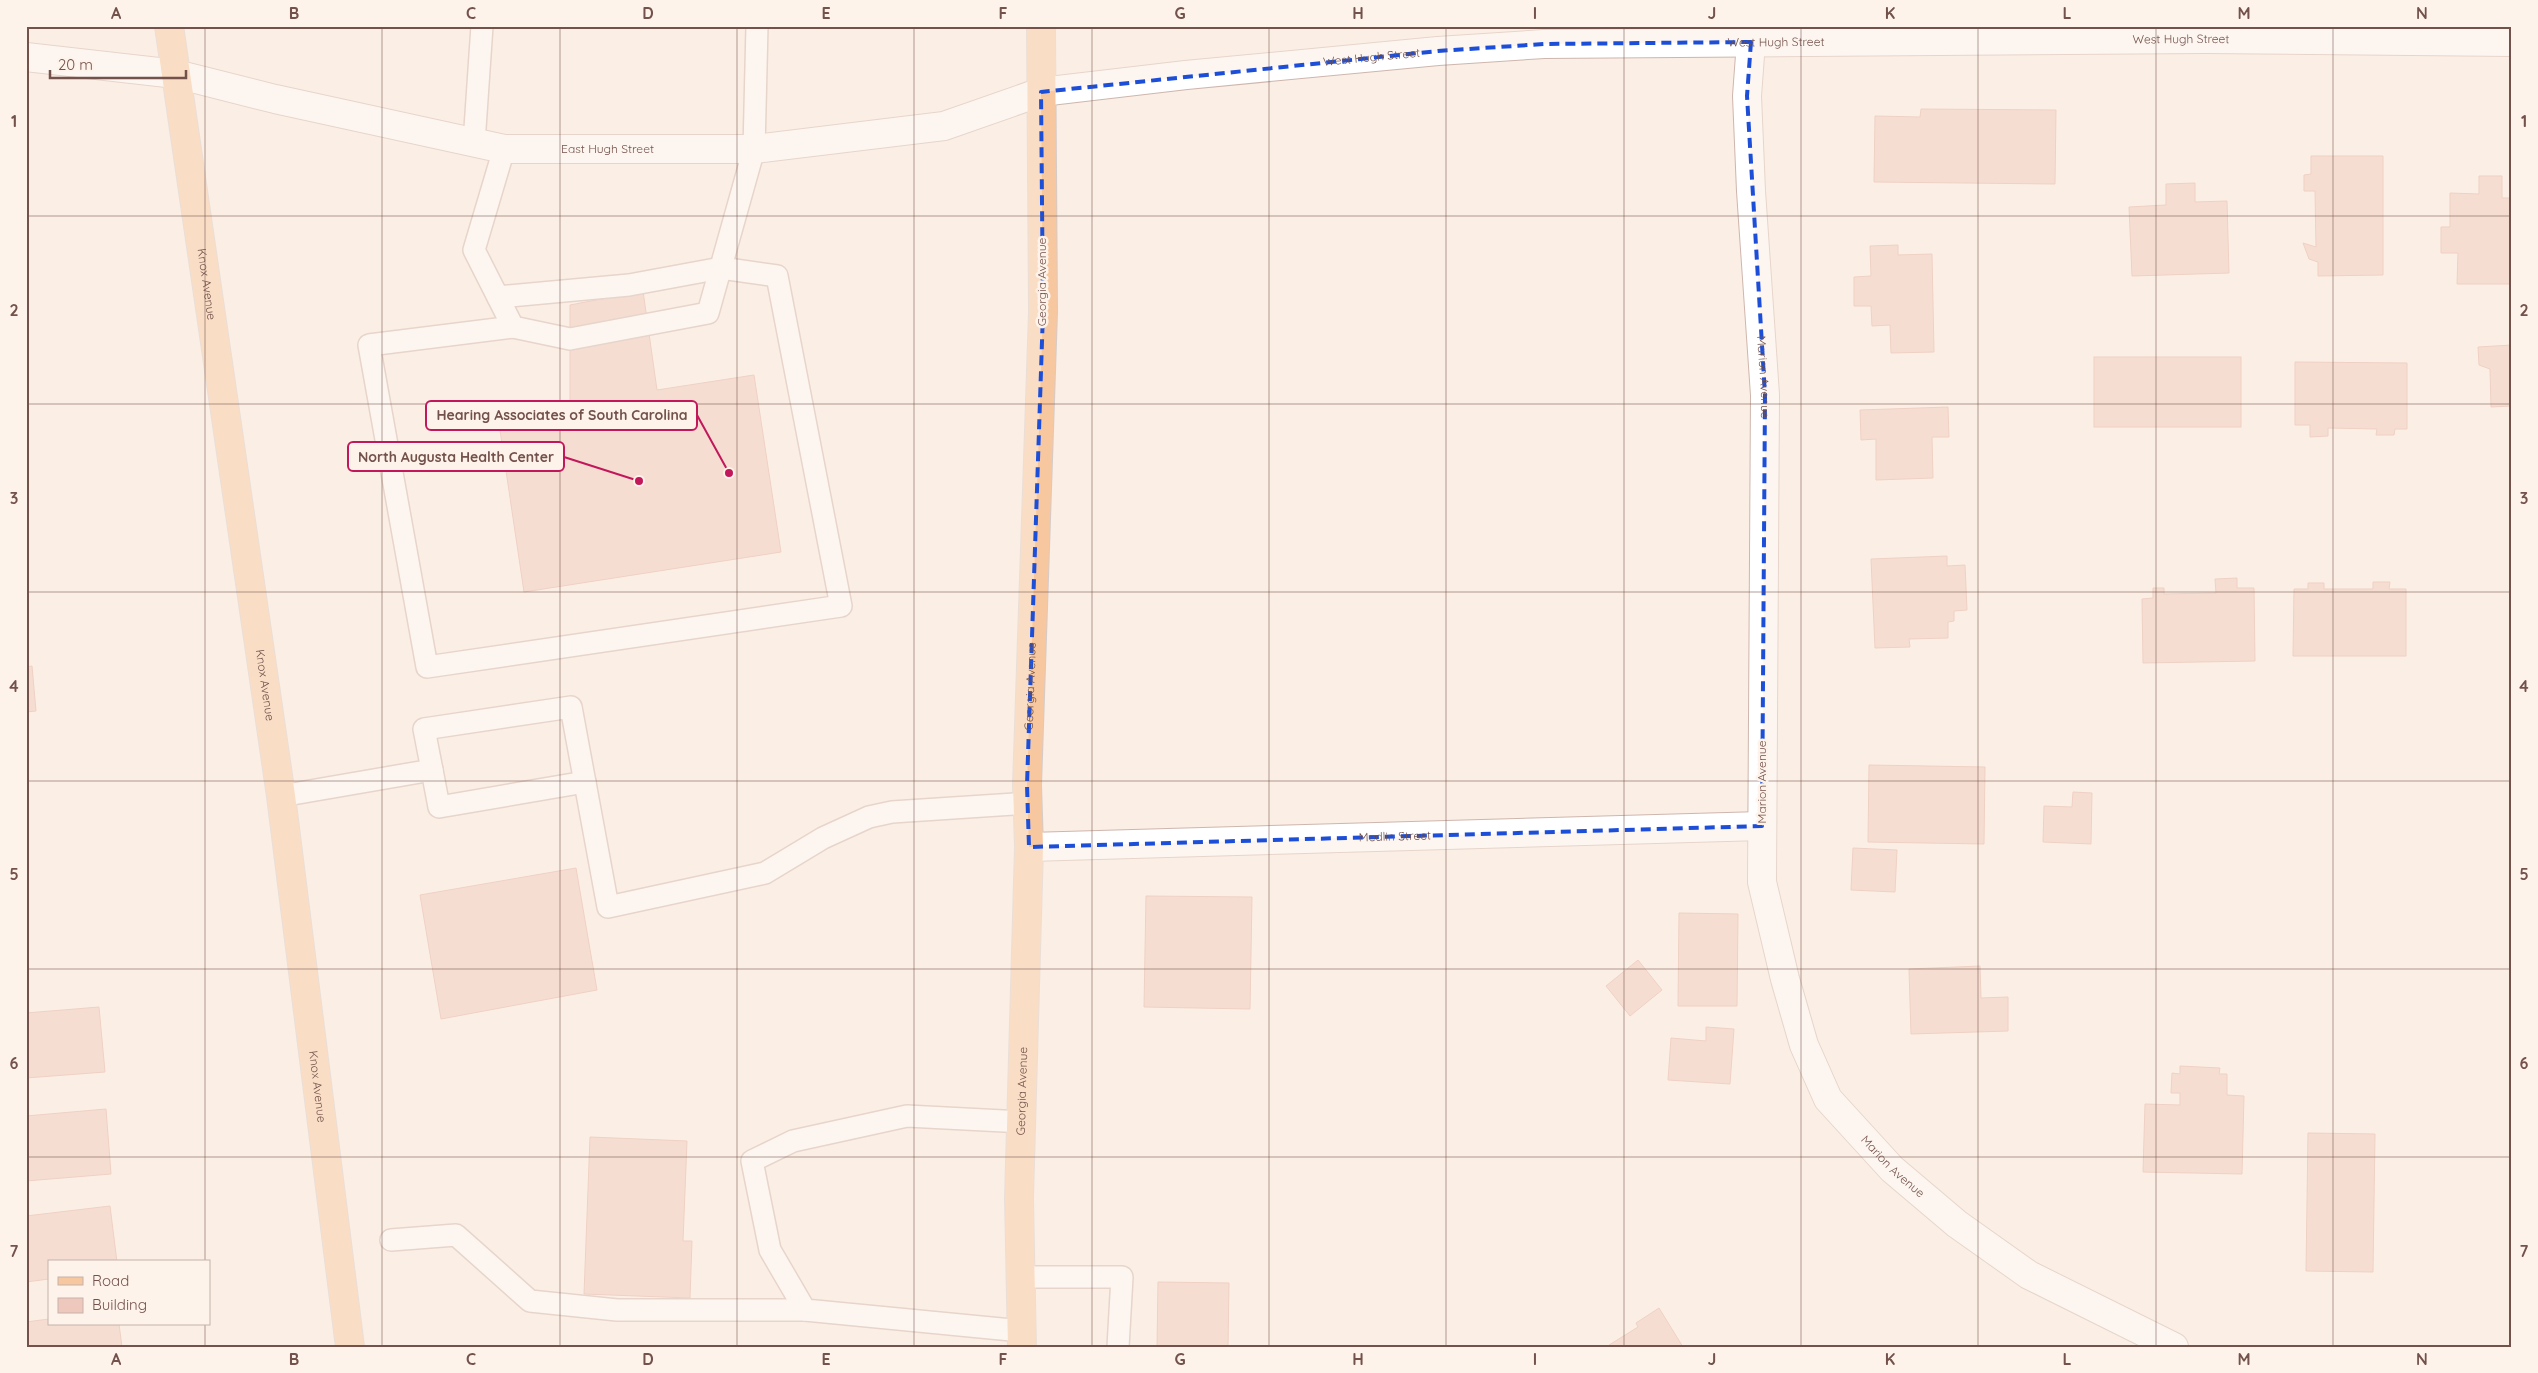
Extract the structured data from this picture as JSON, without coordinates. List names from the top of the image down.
{
  "streets": {
    "main road": ["Georgia Avenue", "Knox Avenue"],
    "street": [
      "West Hugh Street",
      "East Hugh Street",
      "Marion Avenue",
      "Medlin Street"
    ]
  },
  "crossings": [
    ["West Hugh Street", "East Hugh Street"],
    ["West Hugh Street", "Georgia Avenue"],
    ["West Hugh Street", "Marion Avenue"],
    ["East Hugh Street", "Georgia Avenue"],
    ["East Hugh Street", "Knox Avenue"],
    ["Georgia Avenue", "Medlin Street"],
    ["Marion Avenue", "Medlin Street"]
  ],
  "places": ["Hearing Associates of South Carolina", "North Augusta Health Center"],
  "legend": ["Road", "Building"],
  "scale_bar": "20 m",
  "grid": {
    "columns": [
      "A",
      "B",
      "C",
      "D",
      "E",
      "F",
      "G",
      "H",
      "I",
      "J",
      "K",
      "L",
      "M",
      "N"
    ],
    "rows": [
      "1",
      "2",
      "3",
      "4",
      "5",
      "6",
      "7"
    ]
  }
}
